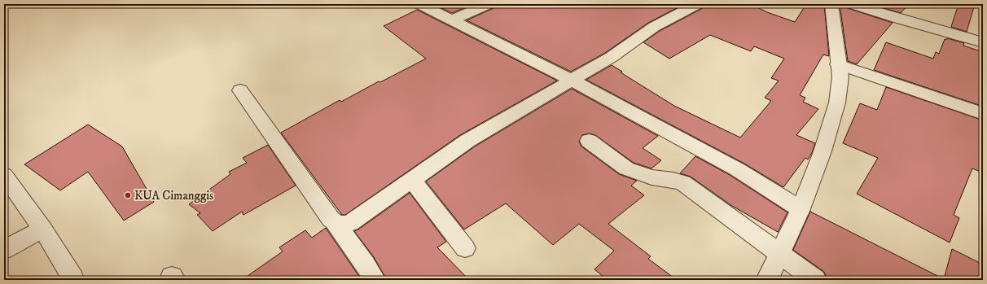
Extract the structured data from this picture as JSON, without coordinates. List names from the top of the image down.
{
  "places": ["KUA Cimanggis"]
}
